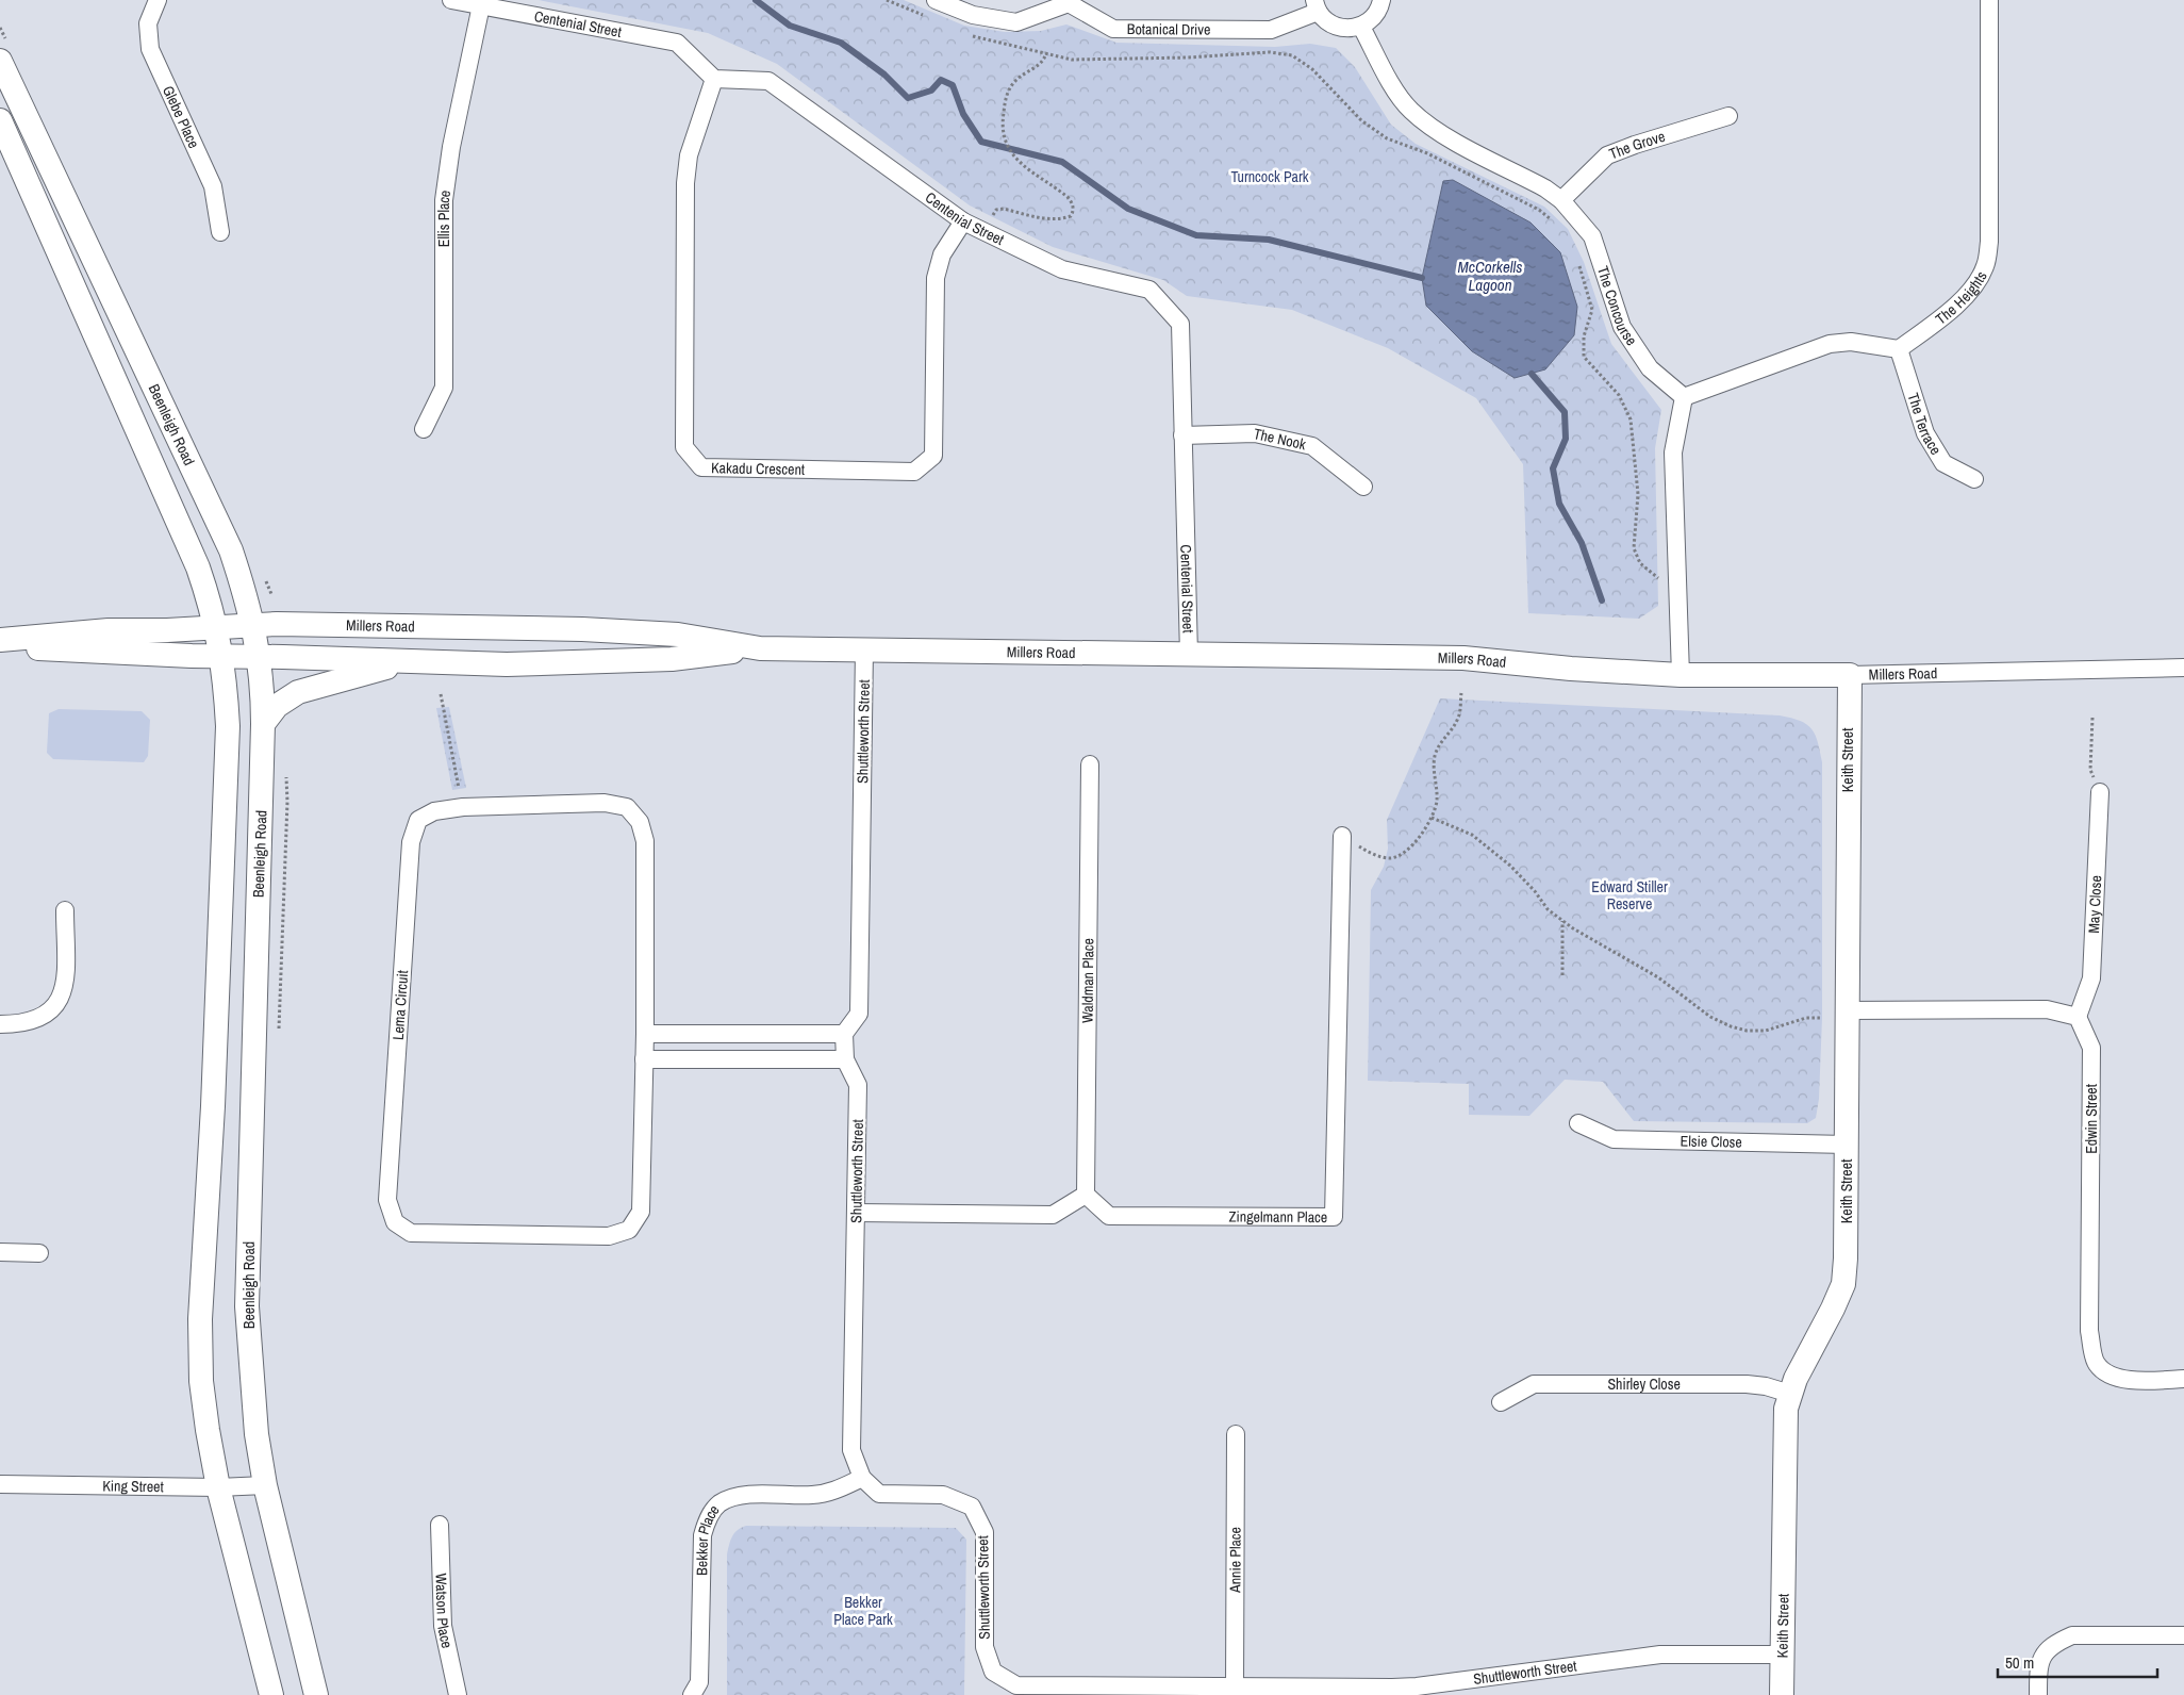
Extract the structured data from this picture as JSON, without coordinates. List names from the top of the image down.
{
  "streets": {
    "street": [
      "Centenial Street",
      "Botanical Drive",
      "Glebe Place",
      "The Grove",
      "Ellis Place",
      "The Heights",
      "The Concourse",
      "The Terrace",
      "Beenleigh Road",
      "The Nook",
      "Kakadu Crescent",
      "Millers Road",
      "Shuttleworth Street",
      "Keith Street",
      "May Close",
      "Waldman Place",
      "Lema Circuit",
      "Edwin Street",
      "Elsie Close",
      "Zingelmann Place",
      "Shirley Close",
      "King Street",
      "Bekker Place",
      "Annie Place",
      "Watson Place"
    ]
  },
  "crossings": [
    ["Centenial Street", "Ellis Place"],
    ["Centenial Street", "The Nook"],
    ["Centenial Street", "Kakadu Crescent"],
    ["Centenial Street", "Millers Road"],
    ["The Grove", "The Concourse"],
    ["The Heights", "The Terrace"],
    ["Beenleigh Road", "Millers Road"],
    ["Beenleigh Road", "King Street"],
    ["Millers Road", "Shuttleworth Street"],
    ["Millers Road", "Keith Street"],
    ["Shuttleworth Street", "Keith Street"],
    ["Shuttleworth Street", "Bekker Place"],
    ["Shuttleworth Street", "Annie Place"],
    ["Keith Street", "Elsie Close"],
    ["Keith Street", "Shirley Close"],
    ["May Close", "Edwin Street"],
    ["Waldman Place", "Zingelmann Place"]
  ],
  "water": ["McCorkells Lagoon"],
  "parks": ["Turncock Park", "Edward Stiller Reserve", "Bekker Place Park"],
  "scale_bar": "50 m"
}
